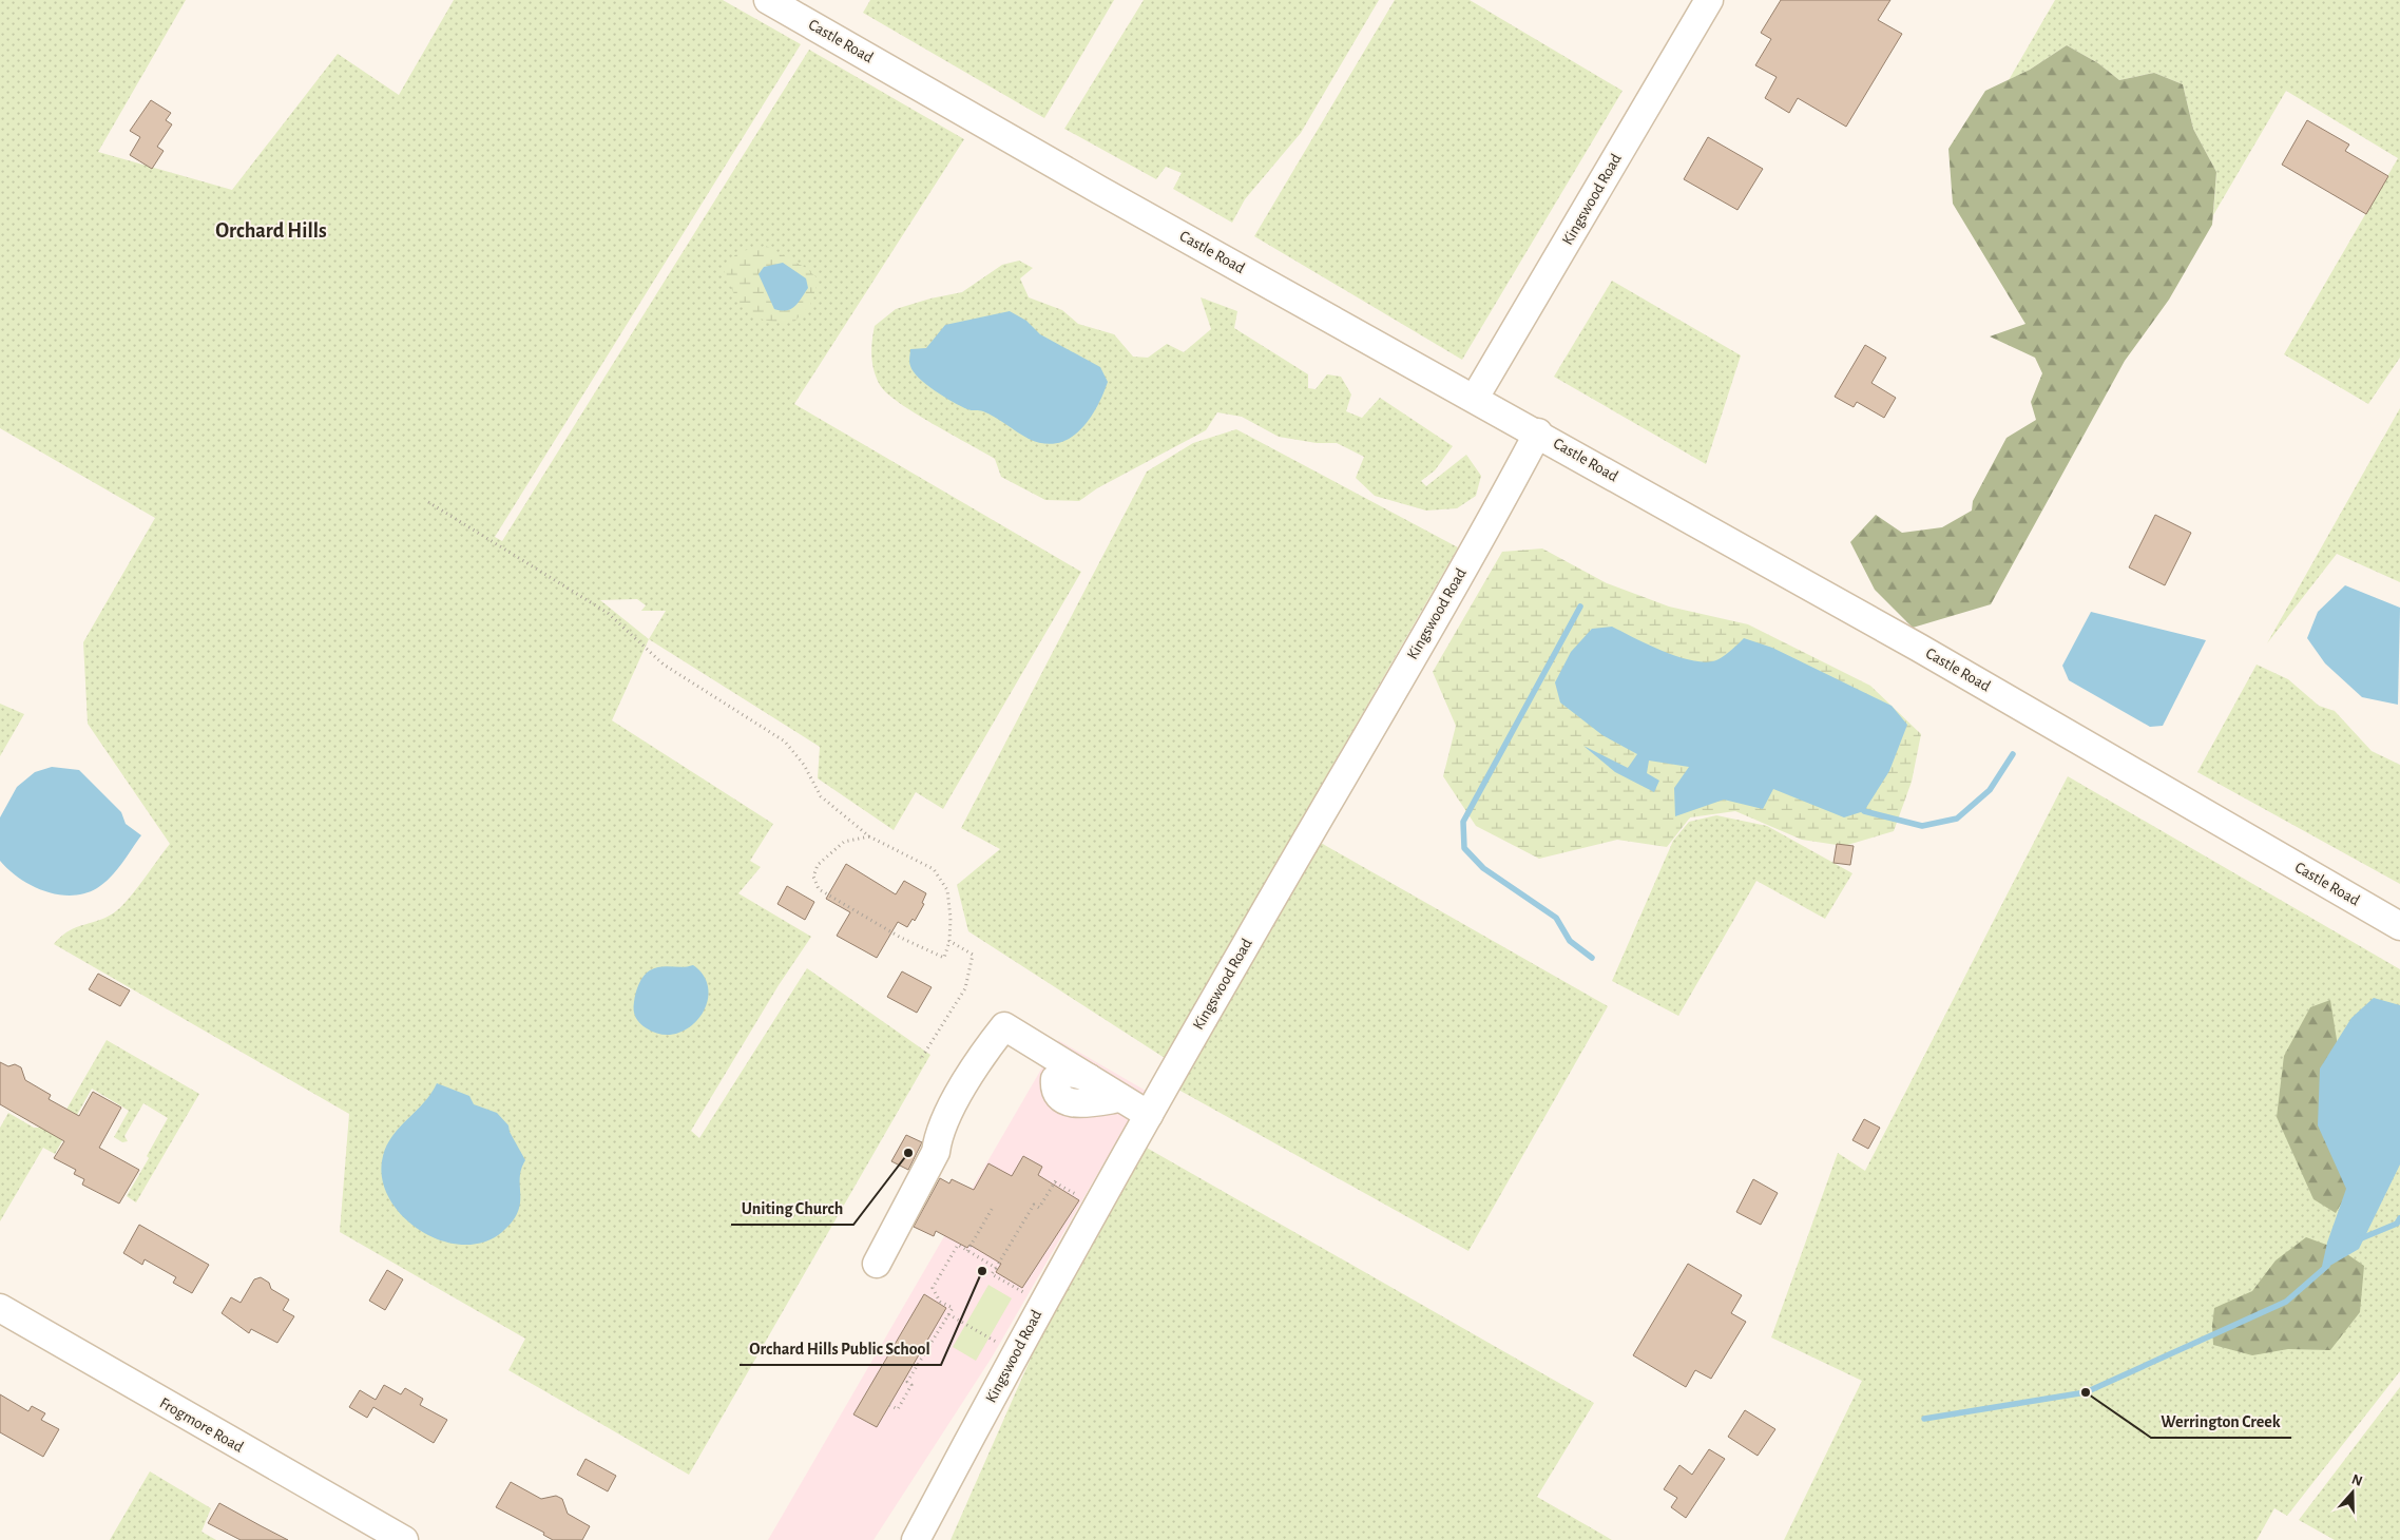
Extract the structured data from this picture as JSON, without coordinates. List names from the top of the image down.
{
  "streets": {
    "street": ["Castle Road", "Kingswood Road", "Frogmore Road"]
  },
  "crossings": [
    ["Castle Road", "Kingswood Road"]
  ],
  "districts": ["Orchard Hills"],
  "places": ["Uniting Church", "Orchard Hills Public School", "Werrington Creek"],
  "north": "top"
}
